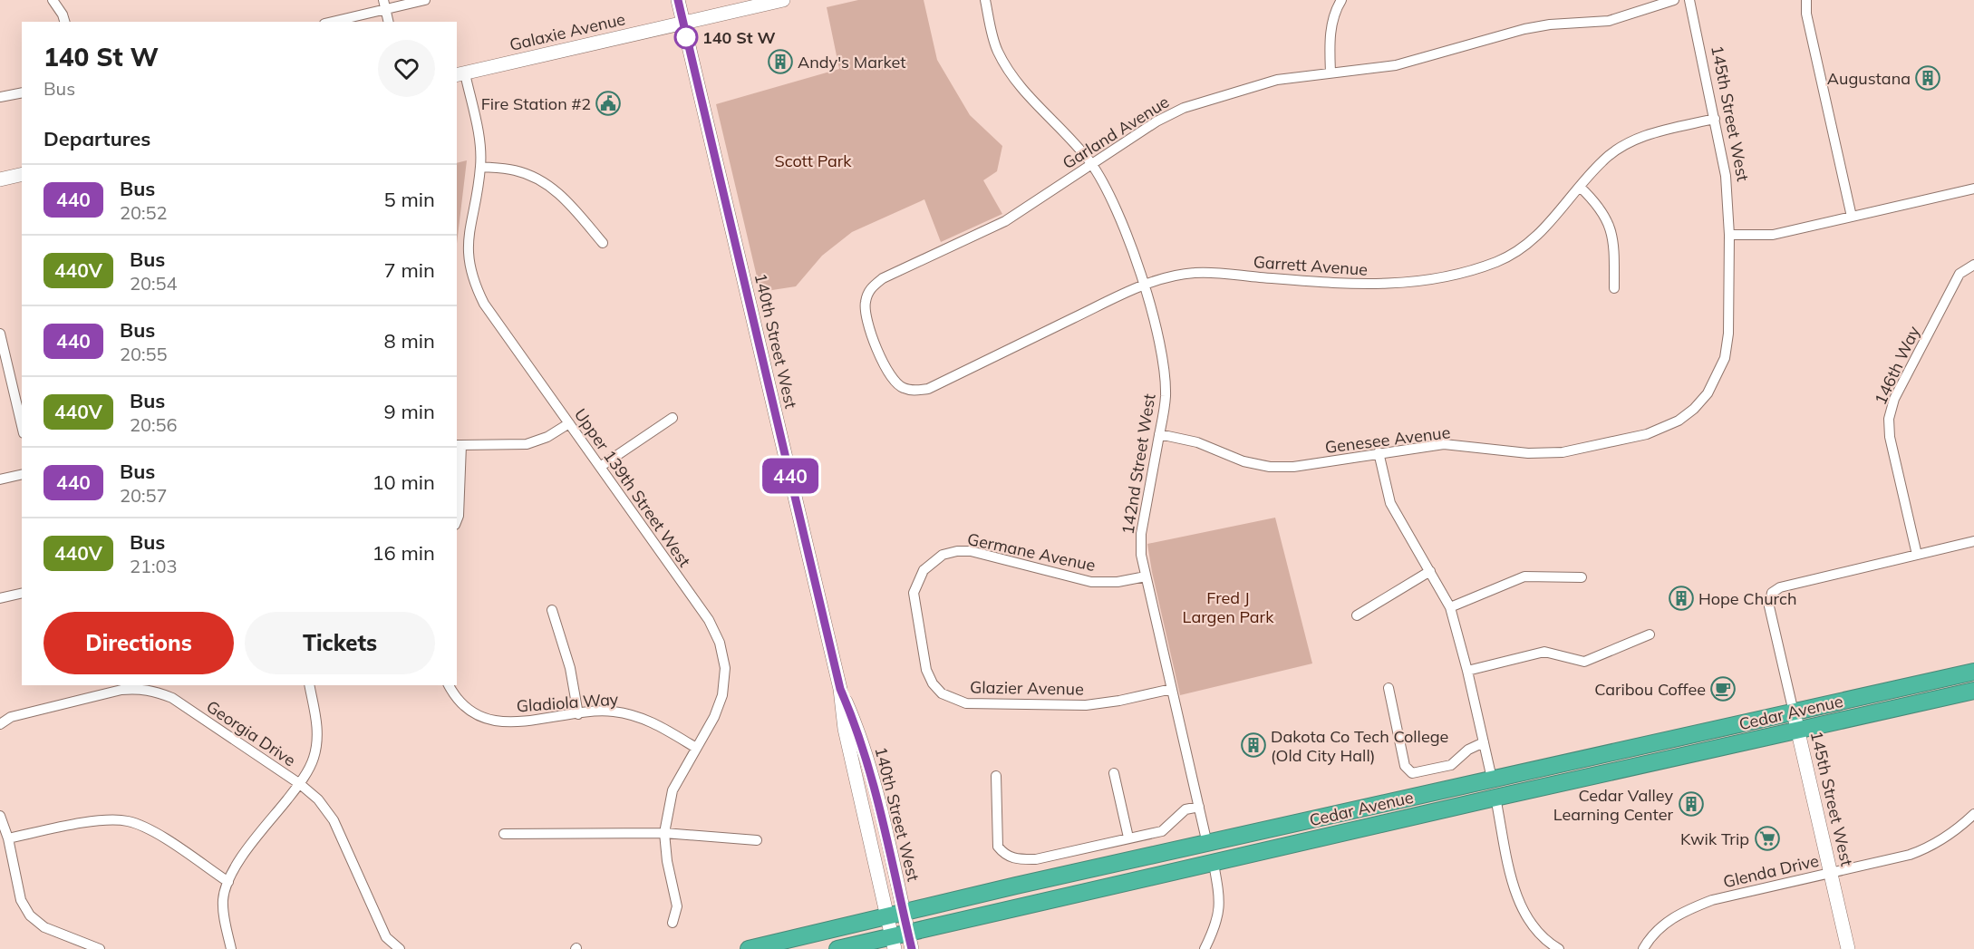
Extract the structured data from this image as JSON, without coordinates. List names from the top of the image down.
{
  "streets": {
    "highway": ["Cedar Avenue"],
    "street": [
      "Galaxie Avenue",
      "145th Street West",
      "Garland Avenue",
      "Garrett Avenue",
      "140th Street West",
      "146th Way",
      "Genesee Avenue",
      "142nd Street West",
      "Upper 139th Street West",
      "Germane Avenue",
      "Glazier Avenue",
      "Gladiola Way",
      "Georgia Drive",
      "Glenda Drive"
    ]
  },
  "crossings": [
    ["Galaxie Avenue", "140th Street West"],
    ["Galaxie Avenue", "Upper 139th Street West"],
    ["145th Street West", "Garrett Avenue"],
    ["145th Street West", "146th Way"],
    ["145th Street West", "Genesee Avenue"],
    ["145th Street West", "Cedar Avenue"],
    ["145th Street West", "Glenda Drive"],
    ["Garland Avenue", "Garrett Avenue"],
    ["Garland Avenue", "142nd Street West"],
    ["Garrett Avenue", "142nd Street West"],
    ["140th Street West", "Cedar Avenue"],
    ["Genesee Avenue", "142nd Street West"],
    ["142nd Street West", "Germane Avenue"],
    ["142nd Street West", "Glazier Avenue"],
    ["142nd Street West", "Cedar Avenue"],
    ["Upper 139th Street West", "Gladiola Way"],
    ["Germane Avenue", "Glazier Avenue"]
  ],
  "parks": ["Scott Park", "Fred J Largen Park"],
  "places": {
    "other": ["140 St W"],
    "building": [
      "Andy's Market",
      "Augustana",
      "Hope Church",
      "Dakota Co Tech College (Old City Hall)",
      "Cedar Valley Learning Center"
    ],
    "public building": ["Fire Station #2"],
    "cafe": ["Caribou Coffee"],
    "supermarket": ["Kwik Trip"]
  },
  "lines": ["bus line 440"],
  "page": {
    "on_map": "440",
    "heading": [
      ["140 St W", "Bus"],
      "Departures"
    ],
    "list": [
      {
        "mark": "440",
        "name": "Bus",
        "note": "20:52",
        "value": "5 min"
      },
      {
        "mark": "440V",
        "name": "Bus",
        "note": "20:54",
        "value": "7 min"
      },
      {
        "mark": "440",
        "name": "Bus",
        "note": "20:55",
        "value": "8 min"
      },
      {
        "mark": "440V",
        "name": "Bus",
        "note": "20:56",
        "value": "9 min"
      },
      {
        "mark": "440",
        "name": "Bus",
        "note": "20:57",
        "value": "10 min"
      },
      {
        "mark": "440V",
        "name": "Bus",
        "note": "21:03",
        "value": "16 min"
      }
    ],
    "buttons": ["Directions", "Tickets"]
  }
}
